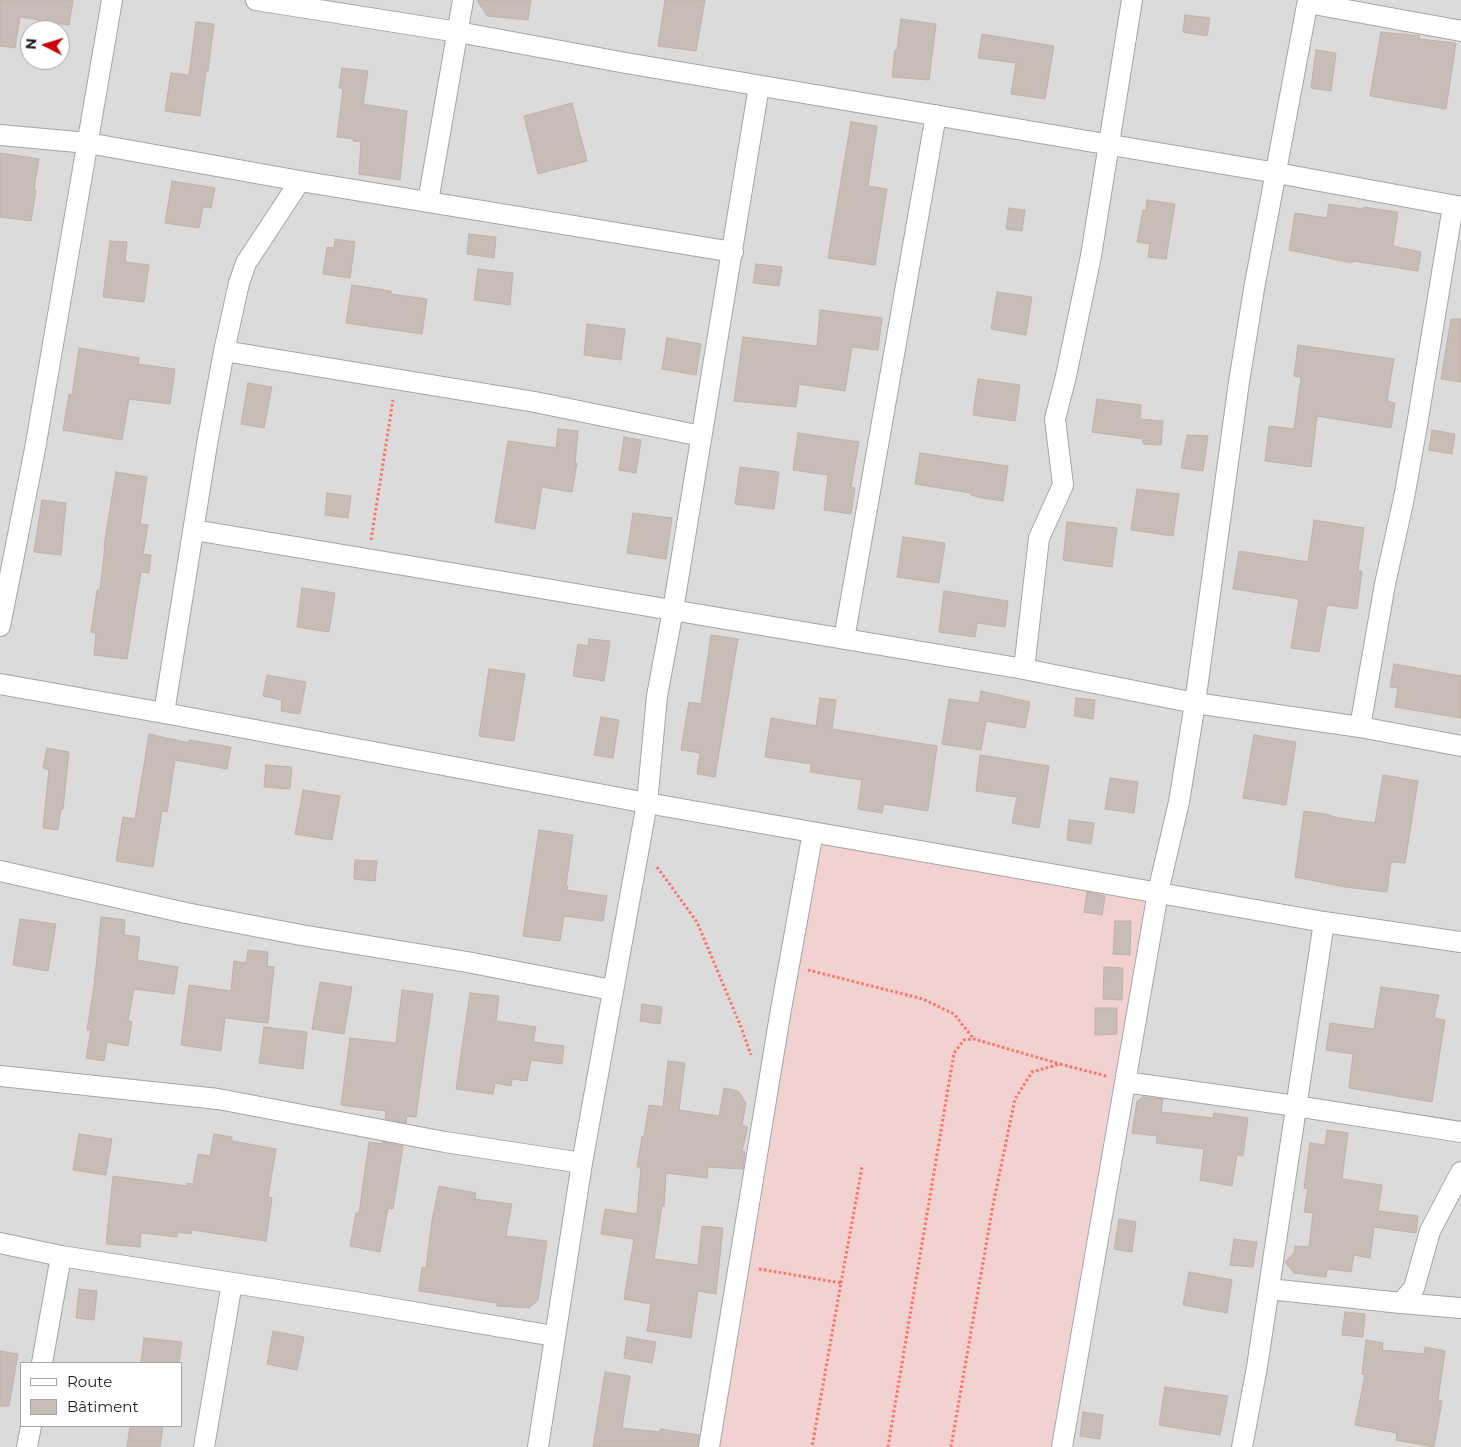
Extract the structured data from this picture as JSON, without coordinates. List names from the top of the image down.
{
  "legend": ["Route", "Bâtiment"],
  "north": "left"
}
